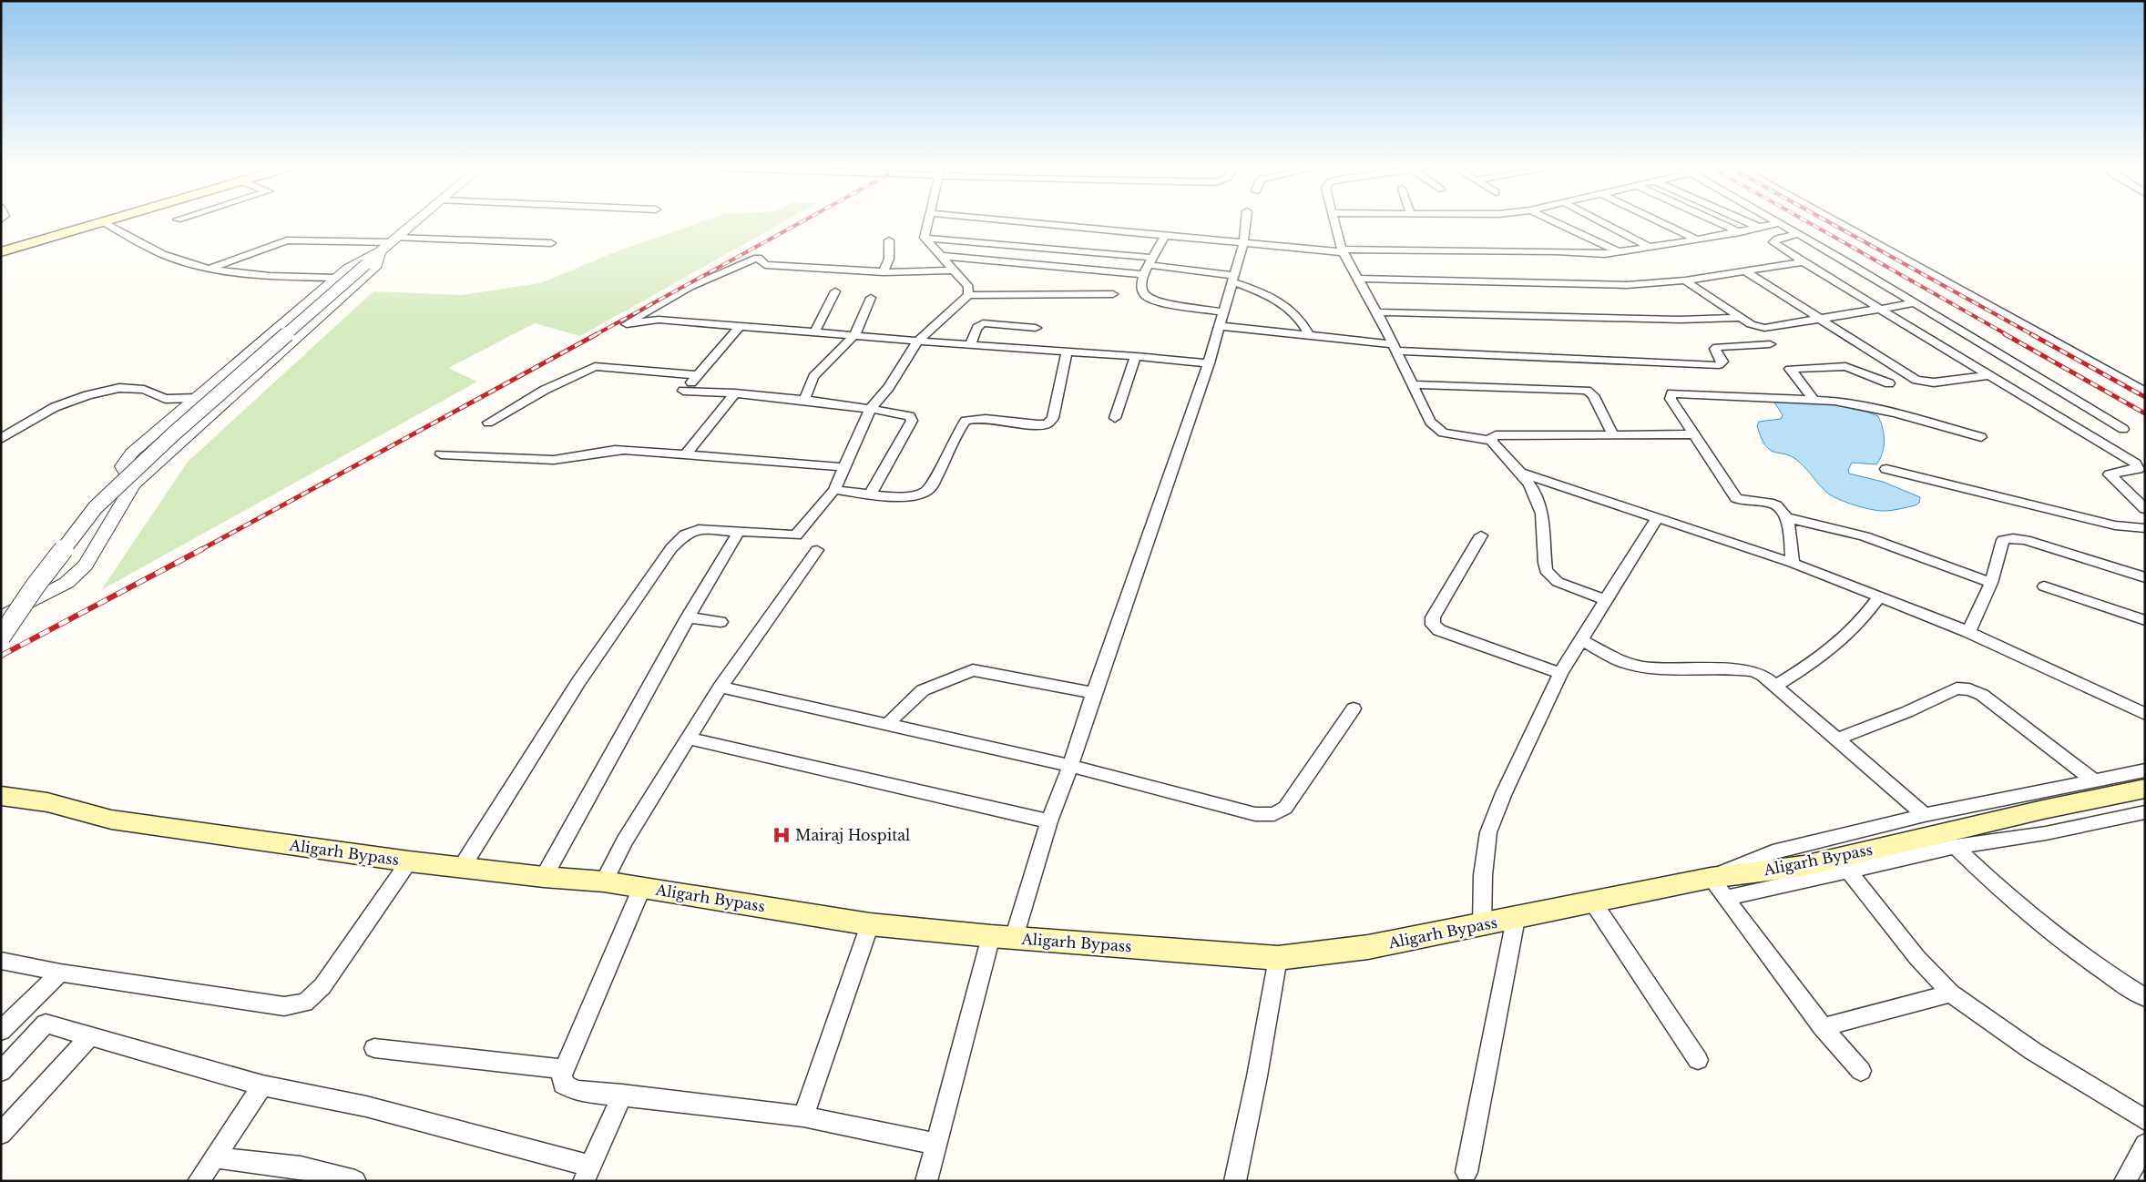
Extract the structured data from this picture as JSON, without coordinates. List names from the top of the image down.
{
  "streets": {
    "main road": ["Aligarh Bypass"]
  },
  "places": {
    "hospital": ["Mairaj Hospital"]
  }
}
